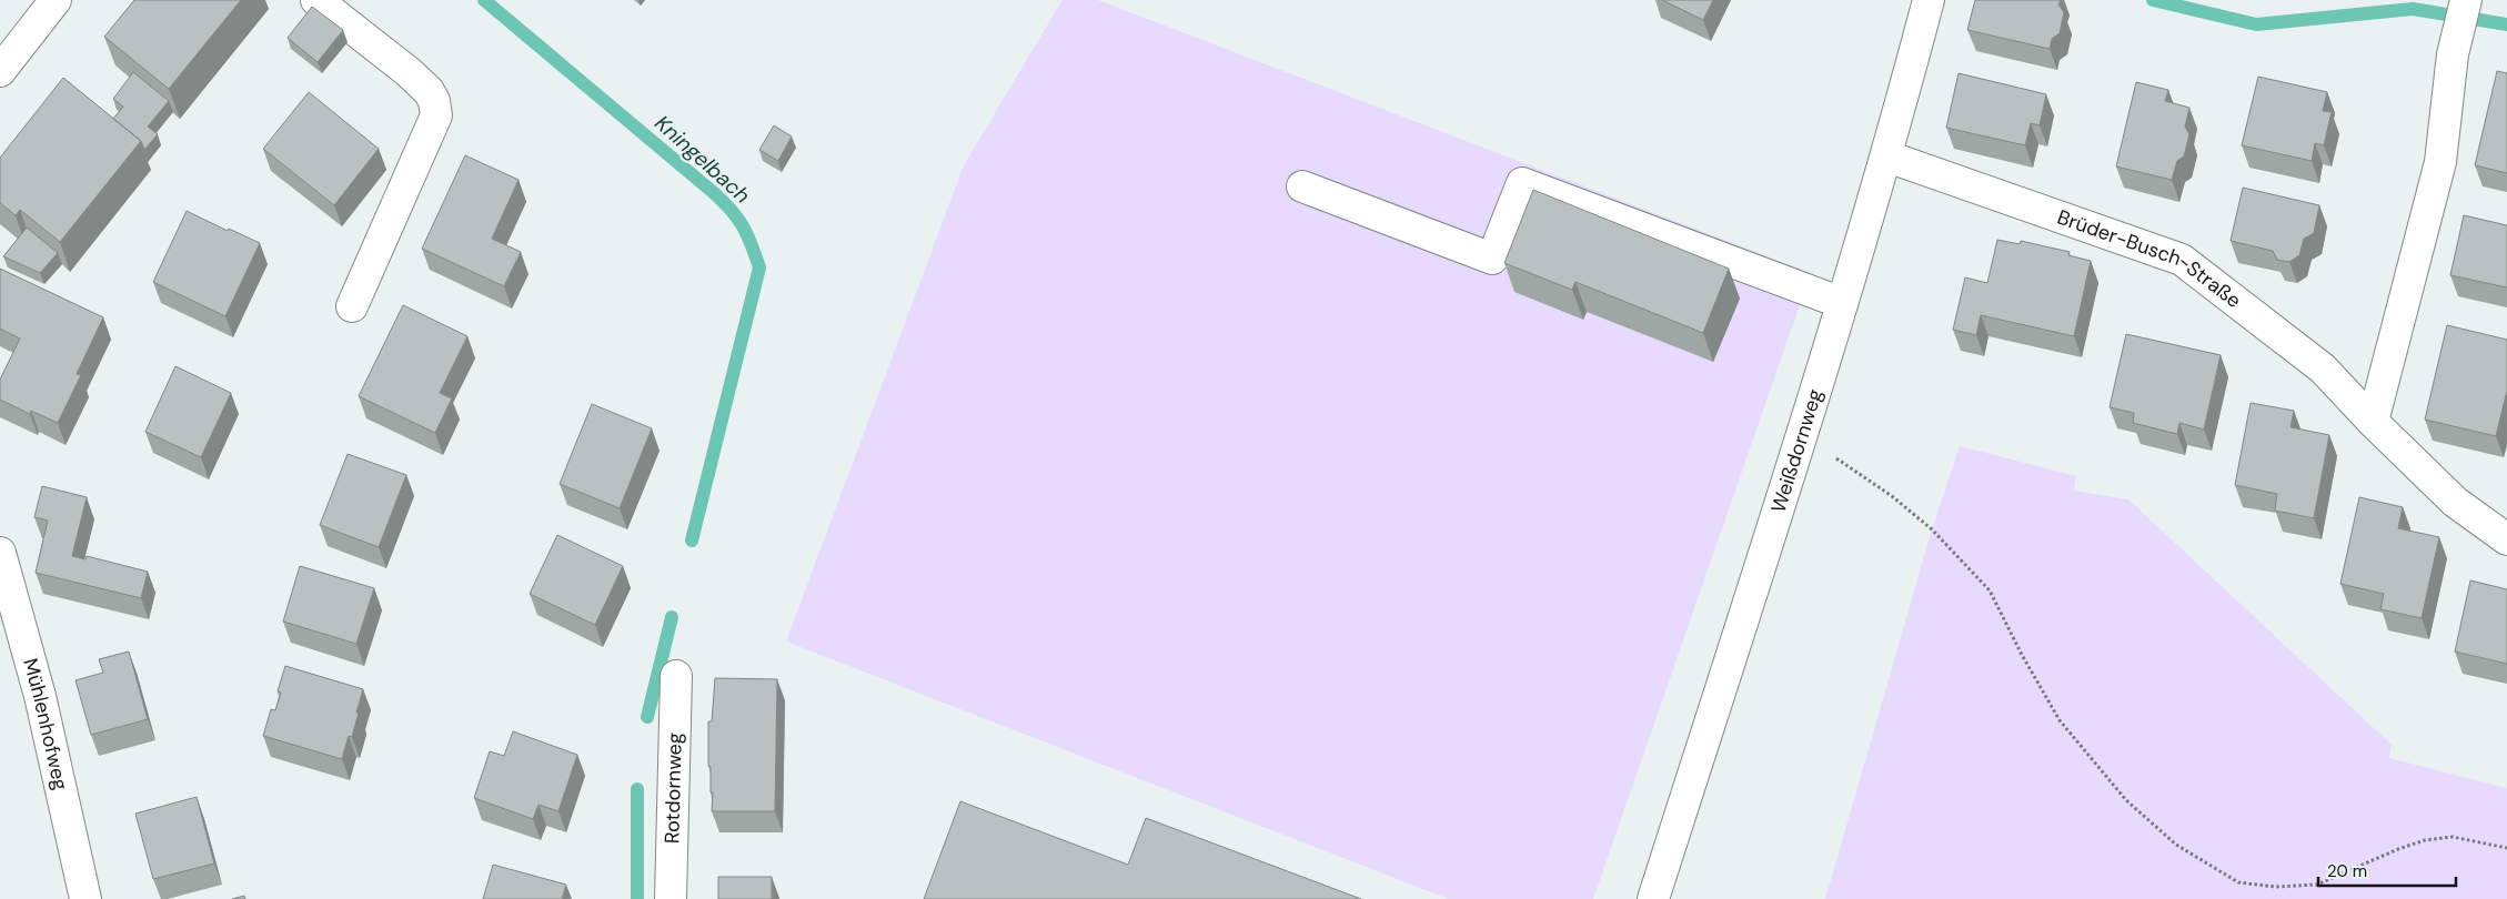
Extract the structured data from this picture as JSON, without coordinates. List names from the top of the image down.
{
  "streets": {
    "street": [
      "Brüder-Busch-Straße",
      "Weißdornweg",
      "Mühlenhofweg",
      "Rotdornweg"
    ]
  },
  "crossings": [
    ["Brüder-Busch-Straße", "Weißdornweg"]
  ],
  "water": ["Kningelbach"],
  "scale_bar": "20 m"
}
